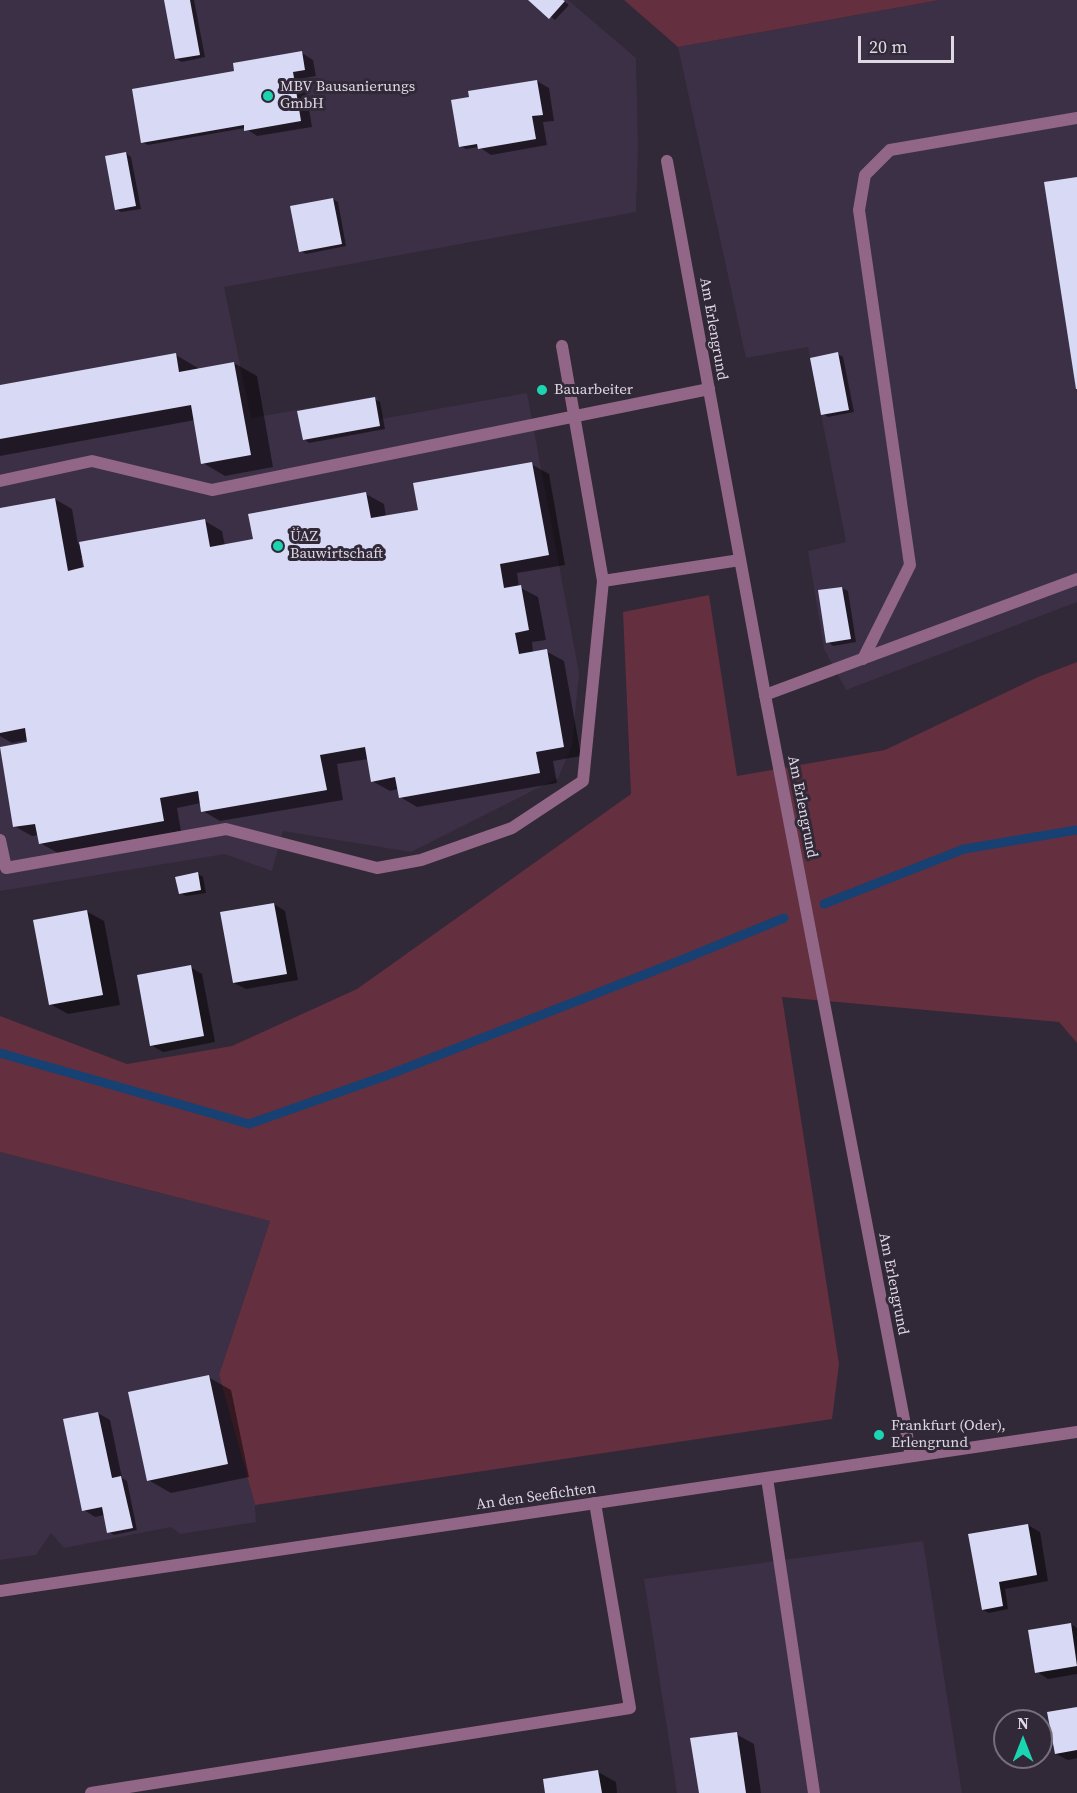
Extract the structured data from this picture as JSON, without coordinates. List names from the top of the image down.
{
  "streets": {
    "street": ["Am Erlengrund", "An den Seefichten"]
  },
  "crossings": [
    ["Am Erlengrund", "An den Seefichten"]
  ],
  "places": [
    "MBV Bausanierungs GmbH",
    "Bauarbeiter",
    "ÜAZ Bauwirtschaft",
    "Frankfurt (Oder), Erlengrund"
  ],
  "scale_bar": "20 m",
  "north": "top"
}
